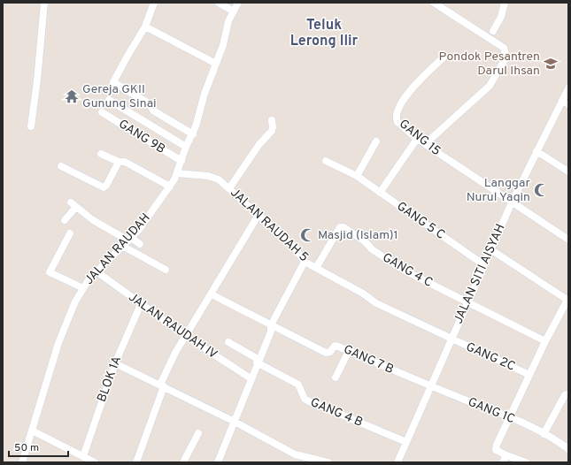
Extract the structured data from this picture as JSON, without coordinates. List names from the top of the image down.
{
  "streets": {
    "street": [
      "GANG 9B",
      "GANG 15",
      "GANG 5 C",
      "JALAN RAUDAH 5",
      "JALAN RAUDAH",
      "GANG 4 C",
      "JALAN SITI AISYAH",
      "JALAN RAUDAH IV",
      "GANG 2C",
      "GANG 7 B",
      "BLOK 1A",
      "GANG 1C",
      "GANG 4 B"
    ]
  },
  "crossings": [
    ["GANG 9B", "JALAN RAUDAH"],
    ["GANG 15", "JALAN SITI AISYAH"],
    ["GANG 5 C", "JALAN SITI AISYAH"],
    ["JALAN RAUDAH 5", "JALAN RAUDAH"],
    ["JALAN RAUDAH 5", "GANG 4 C"],
    ["JALAN RAUDAH 5", "JALAN SITI AISYAH"],
    ["JALAN RAUDAH 5", "GANG 2C"],
    ["JALAN RAUDAH", "JALAN RAUDAH IV"],
    ["GANG 4 C", "JALAN SITI AISYAH"],
    ["JALAN SITI AISYAH", "GANG 2C"],
    ["JALAN SITI AISYAH", "GANG 7 B"],
    ["JALAN SITI AISYAH", "GANG 1C"],
    ["JALAN SITI AISYAH", "GANG 4 B"],
    ["JALAN RAUDAH IV", "BLOK 1A"],
    ["GANG 7 B", "GANG 1C"]
  ],
  "districts": ["Teluk Lerong Ilir"],
  "places": {
    "school or university": ["Pondok Pesantren Darul Ihsan"],
    "temple": ["Gereja GKII Gunung Sinai"],
    "mosque": ["Langgar Nurul Yaqin", "Masjid (Islam)1"]
  },
  "scale_bar": "50 m"
}
